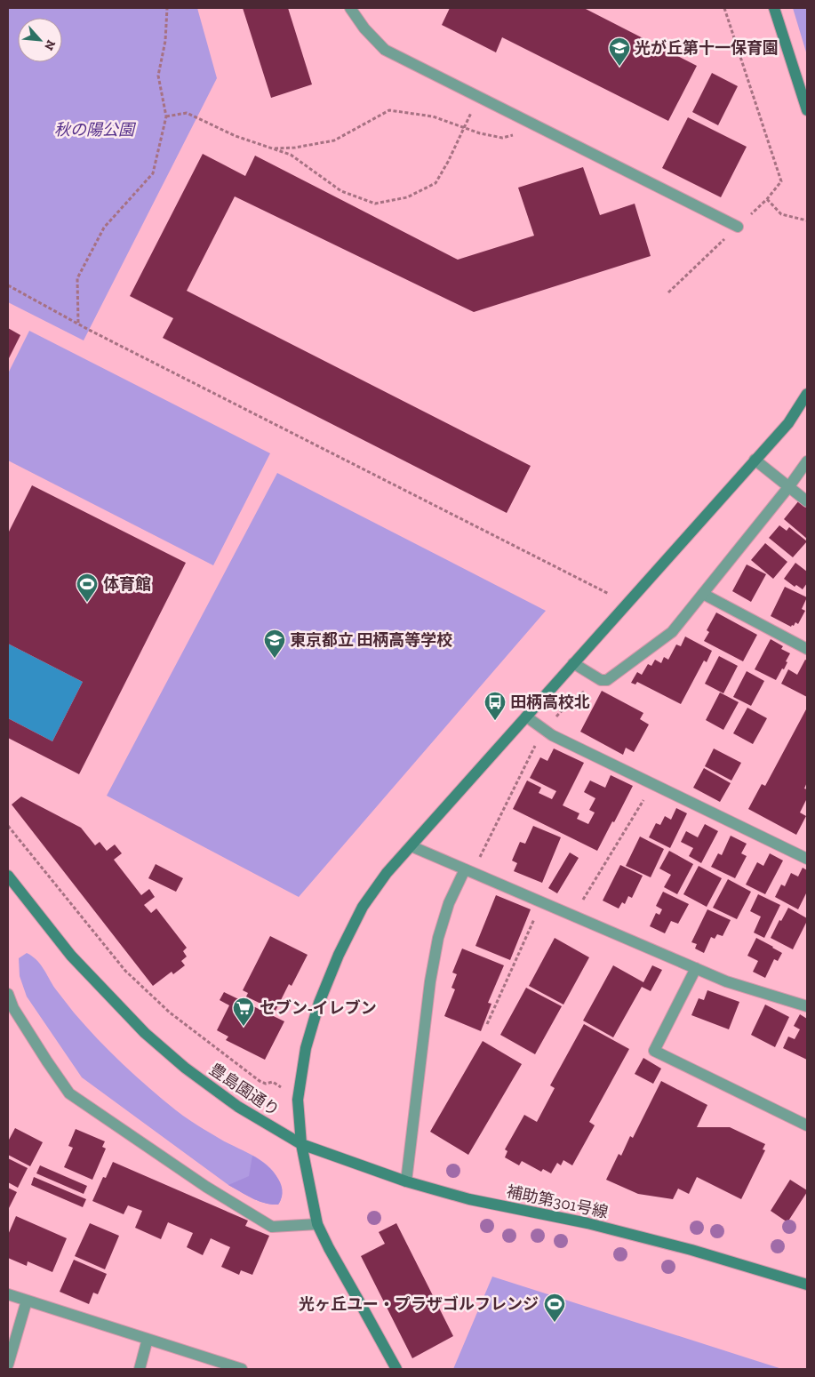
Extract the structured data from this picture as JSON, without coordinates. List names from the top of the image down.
{
  "streets": {
    "street": ["豊島園通り", "補助第301号線"]
  },
  "crossings": [
    ["豊島園通り", "補助第301号線"]
  ],
  "parks": ["秋の陽公園"],
  "places": {
    "school or university": ["光が丘第十一保育園", "東京都立 田柄高等学校"],
    "sports": ["体育館", "光ヶ丘ユー・プラザゴルフレンジ"],
    "bus stop": ["田柄高校北"],
    "supermarket": ["セブン-イレブン"]
  },
  "north": "bottom right"
}
